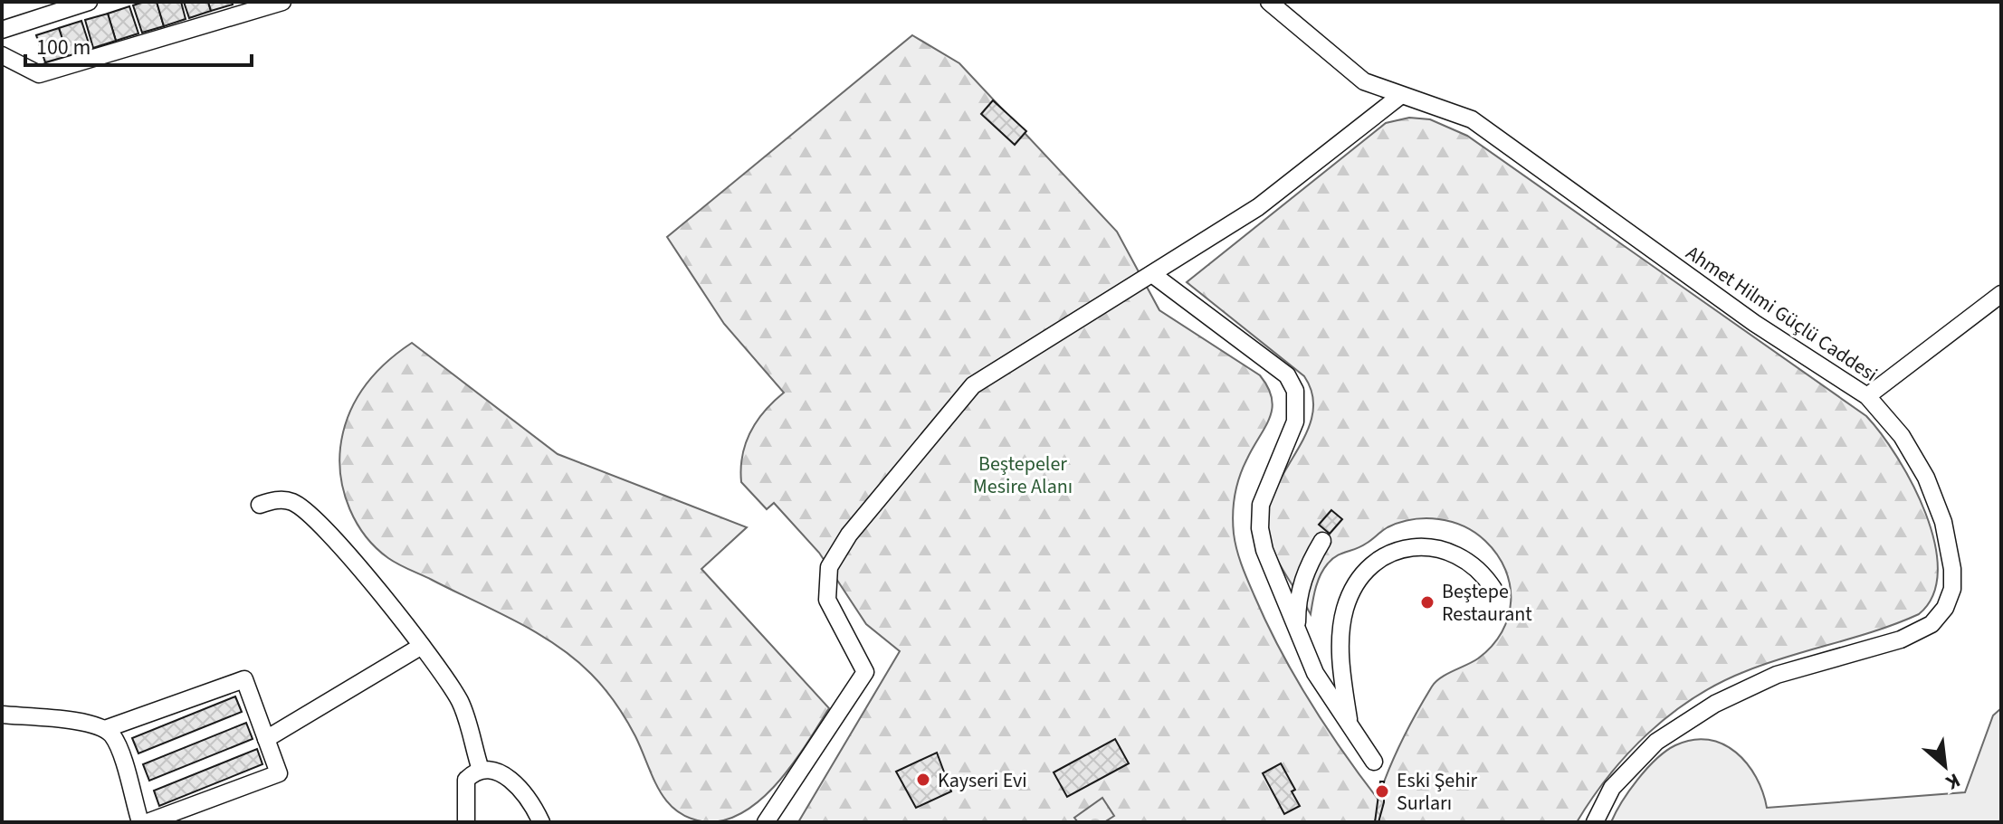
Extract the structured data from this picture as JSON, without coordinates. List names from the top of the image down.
{
  "streets": {
    "street": ["Ahmet Hilmi Güçlü Caddesi"]
  },
  "parks": ["Beştepeler Mesire Alanı"],
  "places": ["Beştepe Restaurant", "Kayseri Evi", "Eski Şehir Surları"],
  "scale_bar": "100 m",
  "north": "bottom right"
}
